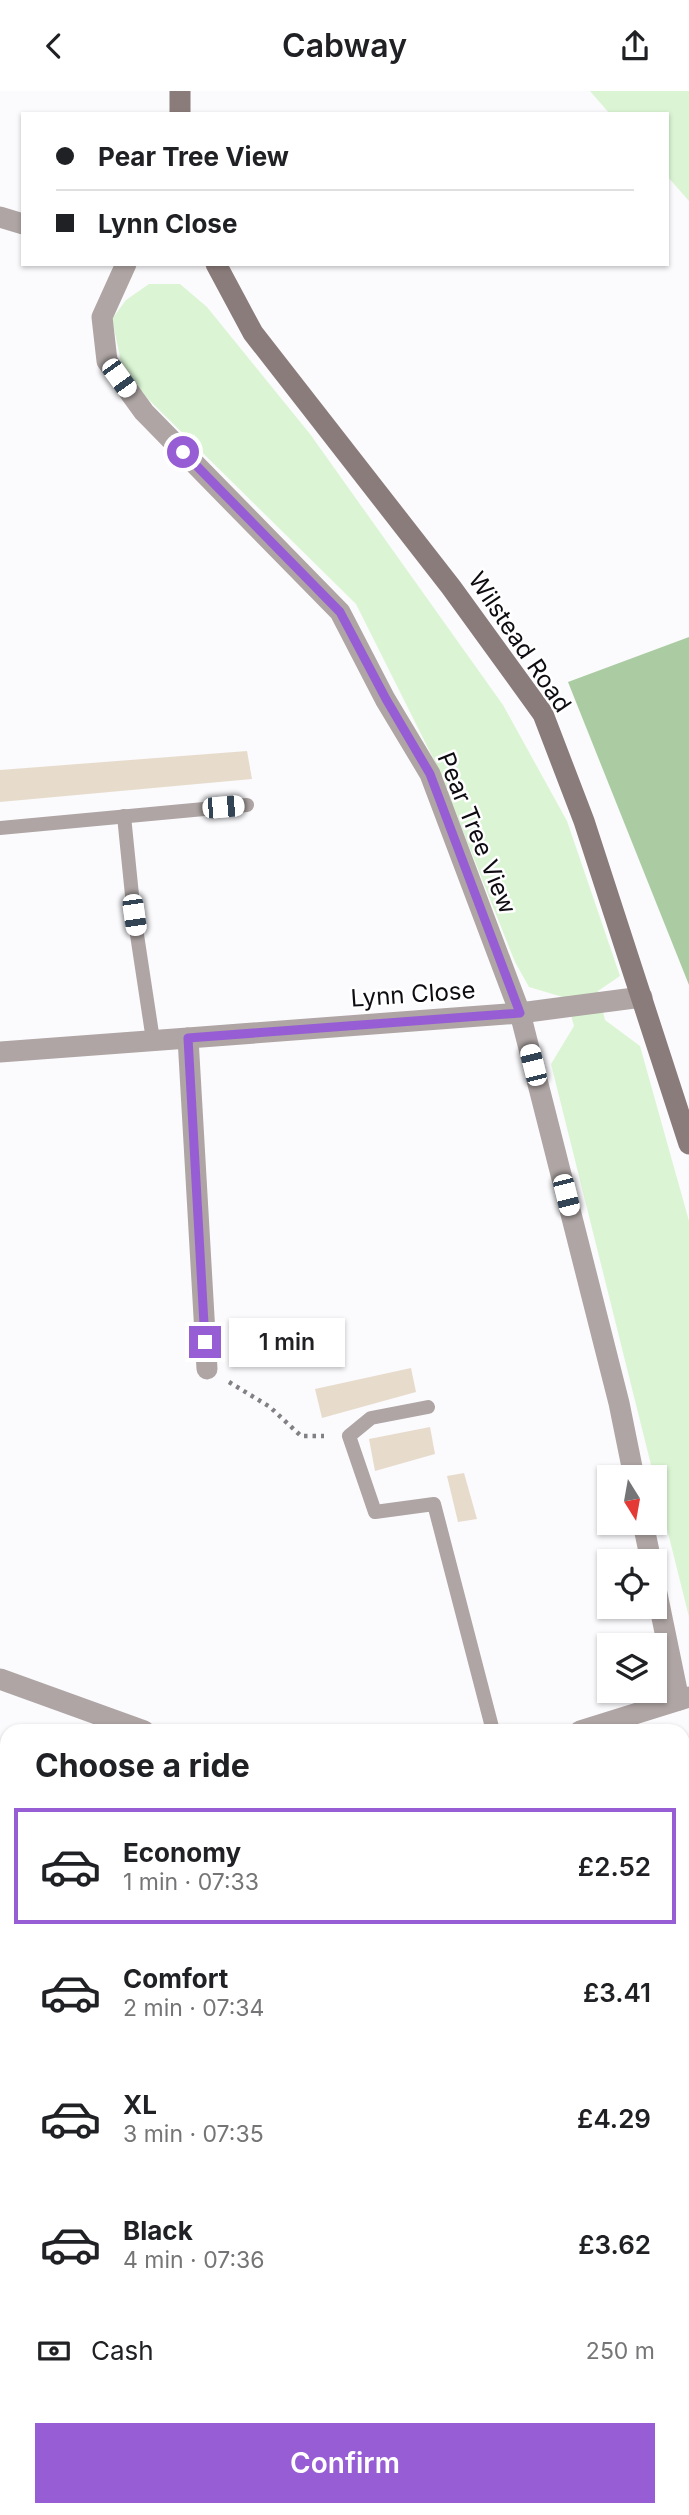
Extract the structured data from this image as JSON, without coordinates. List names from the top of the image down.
{
  "streets": {
    "street": ["Wilstead Road", "Pear Tree View", "Lynn Close"]
  },
  "crossings": [
    ["Wilstead Road", "Lynn Close"],
    ["Pear Tree View", "Lynn Close"]
  ],
  "north": "bottom",
  "page": {
    "header": "Cabway",
    "banner": ["Pear Tree View", "Lynn Close"],
    "bubble": "1 min",
    "heading": "Choose a ride",
    "list": [
      {
        "name": "Economy",
        "note": "1 min · 07:33",
        "value": "£2.52"
      },
      {
        "name": "Comfort",
        "note": "2 min · 07:34",
        "value": "£3.41"
      },
      {
        "name": "XL",
        "note": "3 min · 07:35",
        "value": "£4.29"
      },
      {
        "name": "Black",
        "note": "4 min · 07:36",
        "value": "£3.62"
      }
    ],
    "pay": ["Cash", "250 m"],
    "buttons": "Confirm"
  }
}
